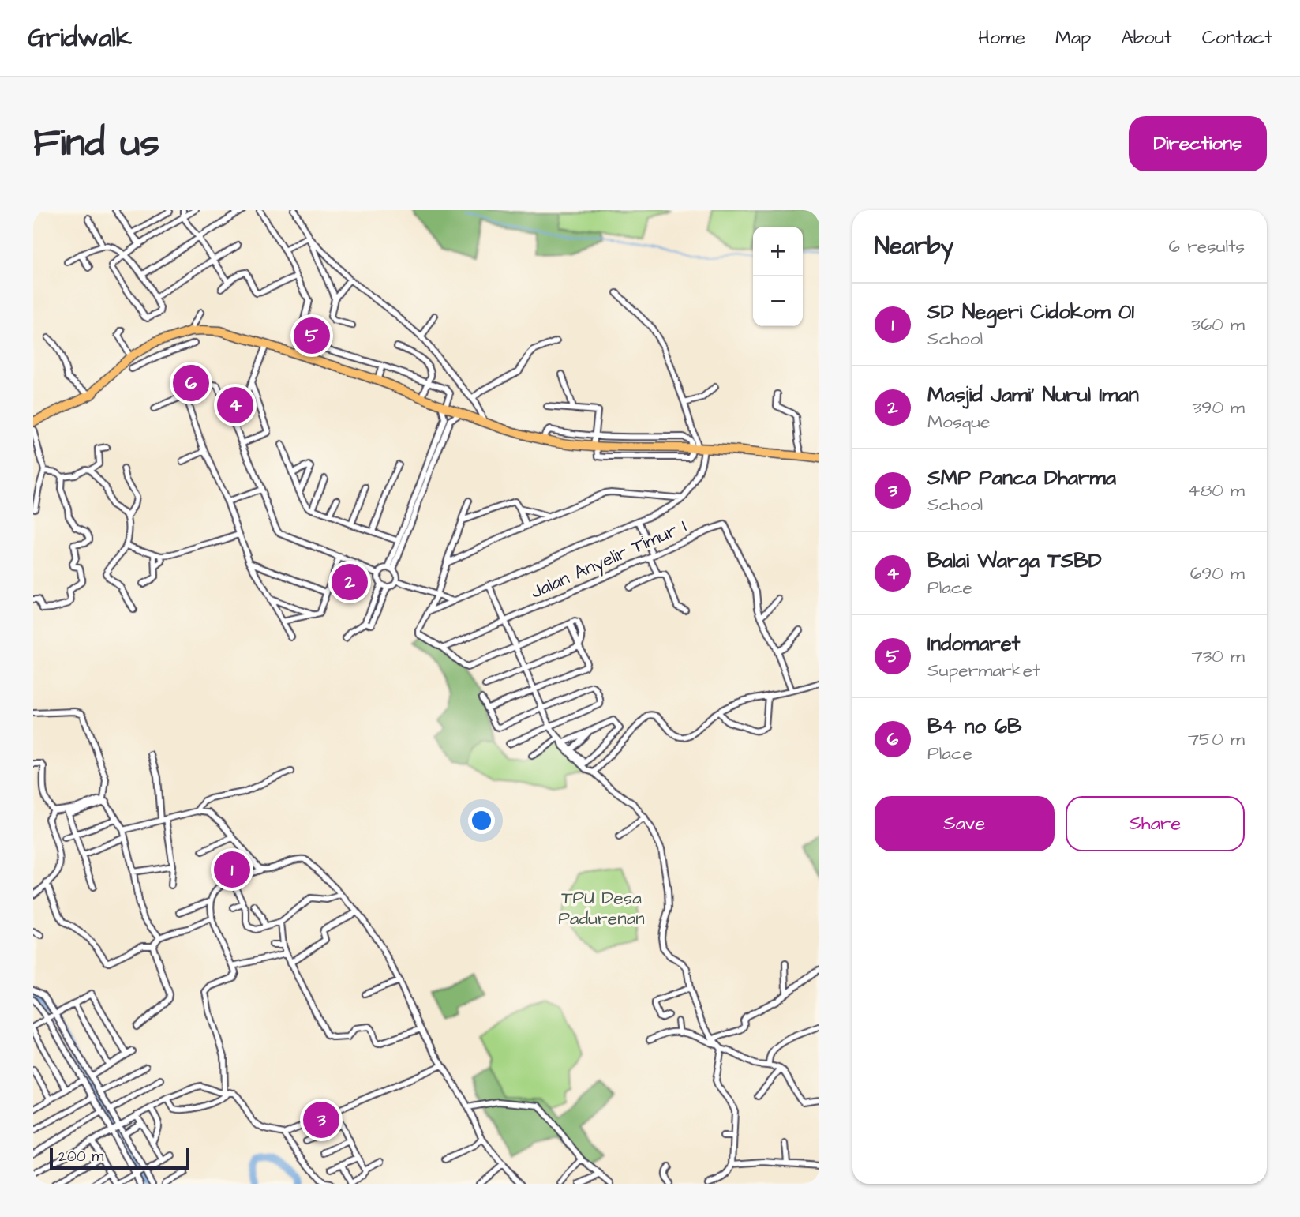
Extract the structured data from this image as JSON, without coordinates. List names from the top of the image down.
{
  "streets": {
    "street": ["Jalan Anyelir Timur I"]
  },
  "parks": ["TPU Desa Padurenan"],
  "scale_bar": "200 m",
  "page": {
    "header": "Gridwalk",
    "nav": [
      "Home",
      "Map",
      "About",
      "Contact"
    ],
    "buttons": [
      "Directions",
      ["Save", "Share"]
    ],
    "title": "Find us",
    "heading": ["Nearby", "6 results"],
    "map_buttons": ["+", "−"],
    "list": [
      {
        "mark": "1",
        "name": "SD Negeri Cidokom 01",
        "note": "School",
        "value": "360 m"
      },
      {
        "mark": "2",
        "name": "Masjid Jami' Nurul Iman",
        "note": "Mosque",
        "value": "390 m"
      },
      {
        "mark": "3",
        "name": "SMP Panca Dharma",
        "note": "School",
        "value": "480 m"
      },
      {
        "mark": "4",
        "name": "Balai Warga TSBD",
        "note": "Place",
        "value": "690 m"
      },
      {
        "mark": "5",
        "name": "Indomaret",
        "note": "Supermarket",
        "value": "730 m"
      },
      {
        "mark": "6",
        "name": "B4 no 6B",
        "note": "Place",
        "value": "750 m"
      }
    ],
    "pins": [
      "5",
      "6",
      "4",
      "2",
      "1",
      "3"
    ],
    "scale": "200 m"
  }
}
